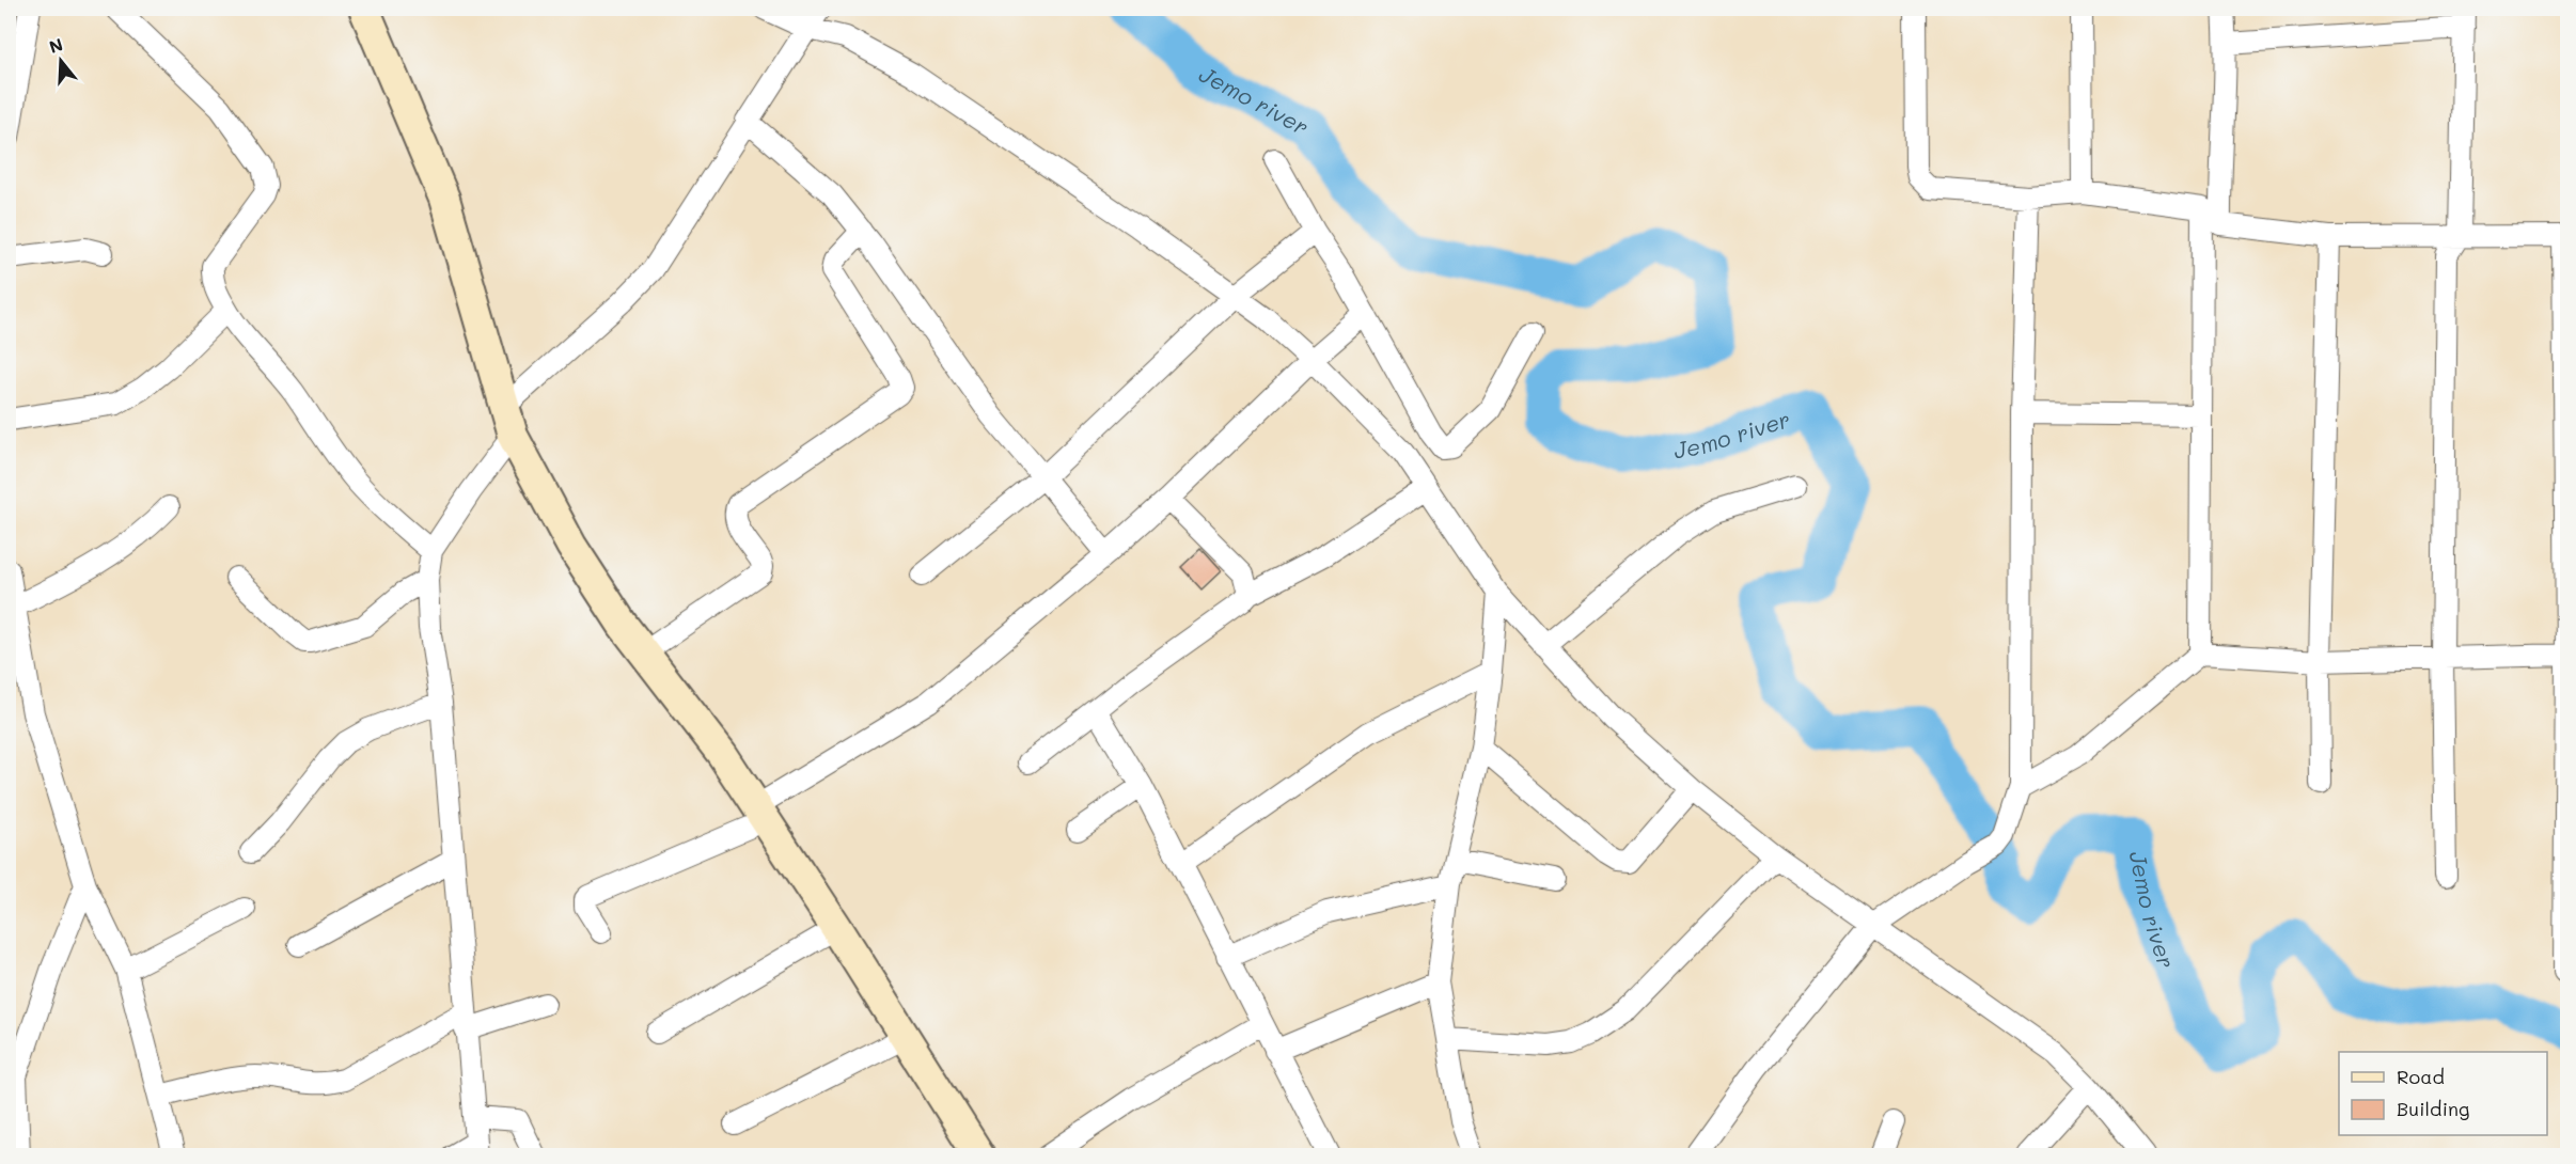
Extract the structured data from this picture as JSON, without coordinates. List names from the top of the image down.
{
  "water": ["Jemo river"],
  "legend": ["Road", "Building"],
  "north": "top"
}
